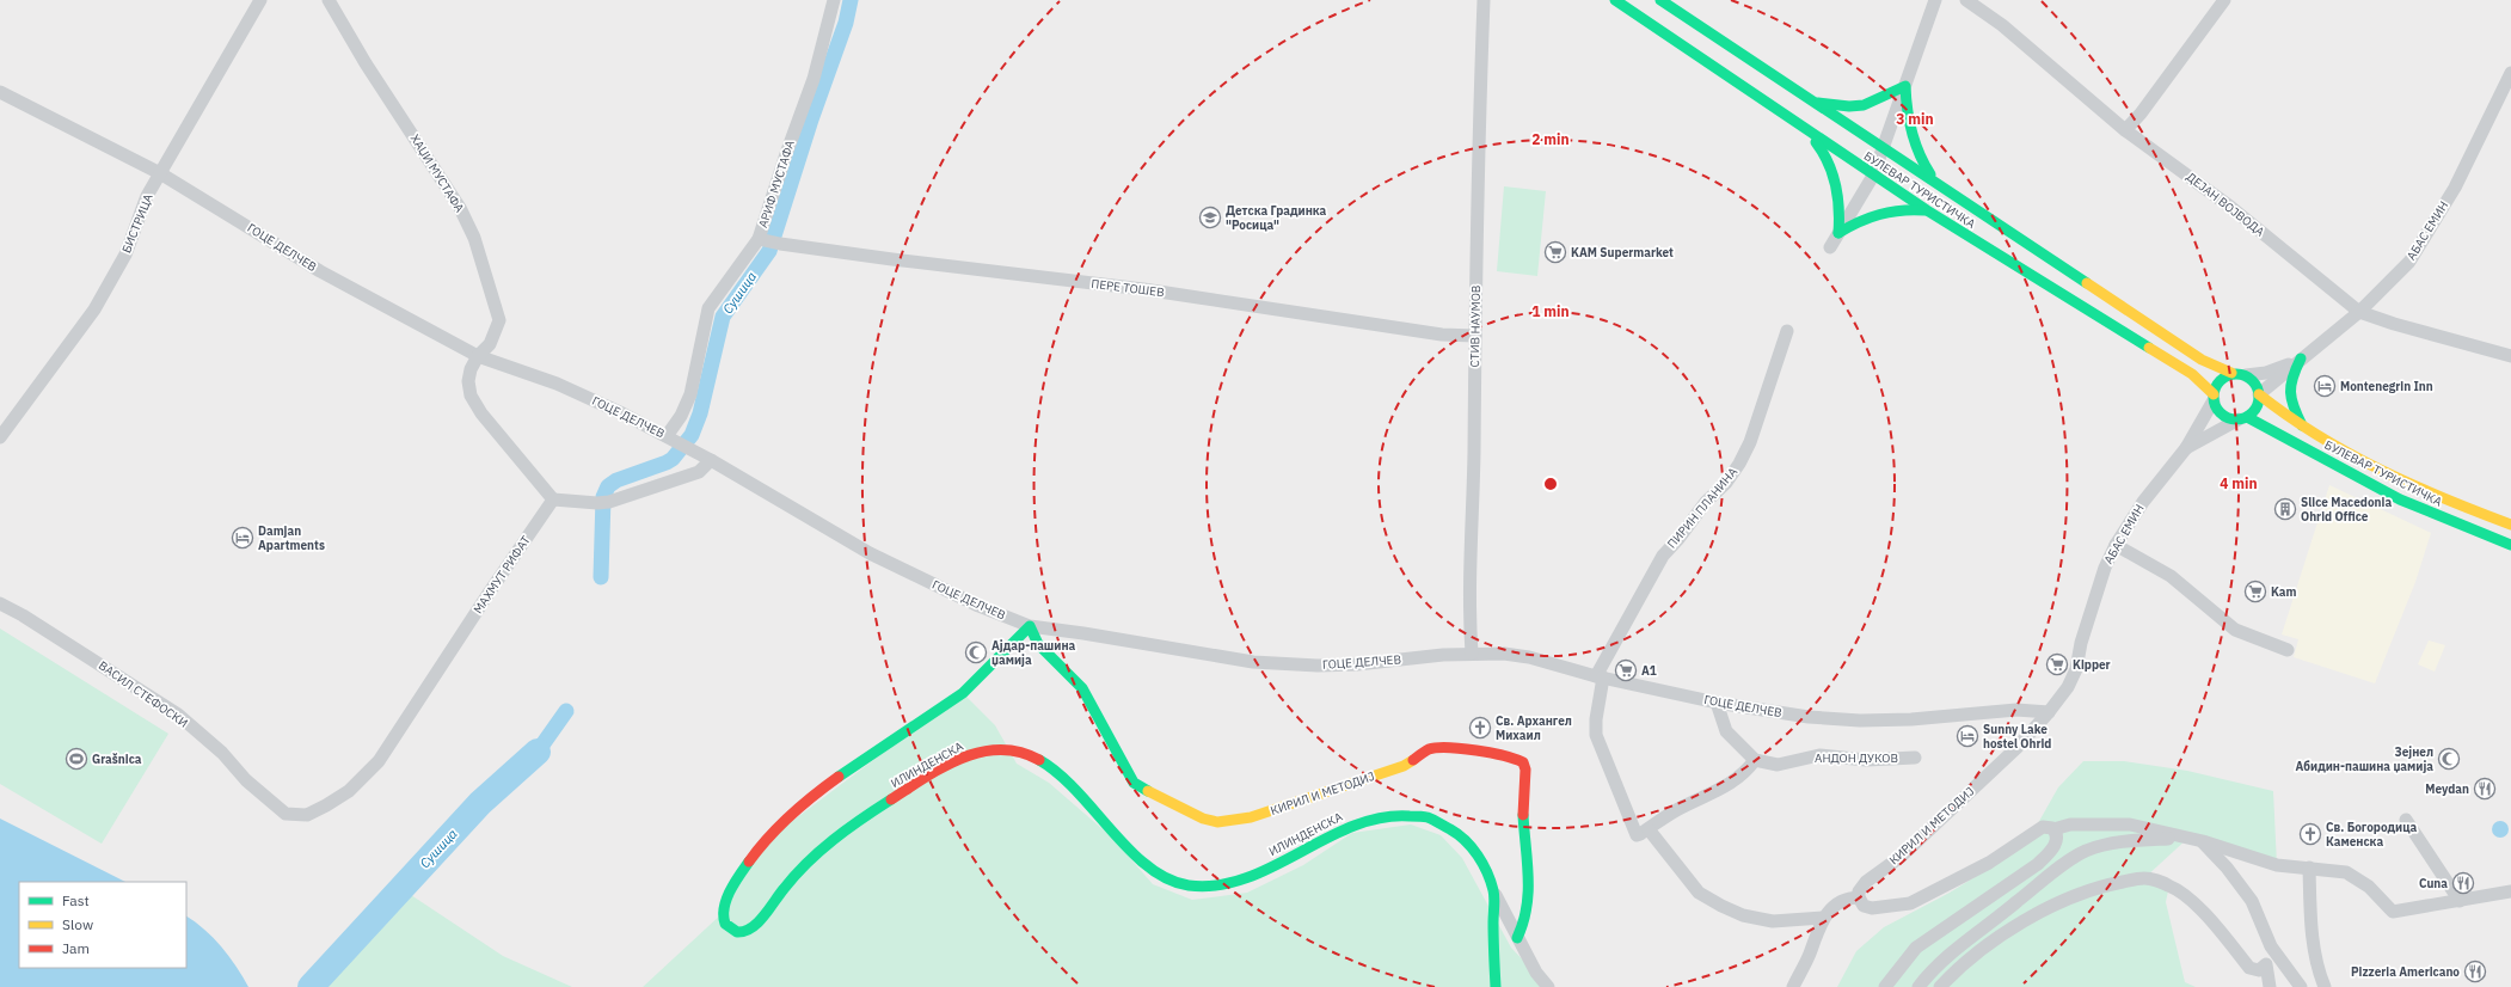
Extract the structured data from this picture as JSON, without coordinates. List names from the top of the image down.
{
  "streets": {
    "main road": ["БУЛЕВАР ТУРИСТИЧКА", "ИЛИНДЕНСКА", "КИРИЛ И МЕТОДИЈ"],
    "street": [
      "ХАЏИ МУСТАФА",
      "АРИФ МУСТАФА",
      "ДЕЈАН ВОЈВОДА",
      "БИСТРИЦА",
      "АБАС ЕМИН",
      "ГОЦЕ ДЕЛЧЕВ",
      "ПЕРЕ ТОШЕВ",
      "СТИВ НАУМОВ",
      "ПИРИН ПЛАНИНА",
      "МАХМУТ РИФАТ",
      "ВАСИЛ СТЕФОСКИ",
      "АНДОН ДУКОВ"
    ]
  },
  "crossings": [
    ["ХАЏИ МУСТАФА", "ГОЦЕ ДЕЛЧЕВ"],
    ["АРИФ МУСТАФА", "ГОЦЕ ДЕЛЧЕВ"],
    ["АРИФ МУСТАФА", "ПЕРЕ ТОШЕВ"],
    ["БУЛЕВАР ТУРИСТИЧКА", "АБАС ЕМИН"],
    ["ДЕЈАН ВОЈВОДА", "АБАС ЕМИН"],
    ["БИСТРИЦА", "ГОЦЕ ДЕЛЧЕВ"],
    ["АБАС ЕМИН", "ГОЦЕ ДЕЛЧЕВ"],
    ["АБАС ЕМИН", "КИРИЛ И МЕТОДИЈ"],
    ["ГОЦЕ ДЕЛЧЕВ", "СТИВ НАУМОВ"],
    ["ГОЦЕ ДЕЛЧЕВ", "ПИРИН ПЛАНИНА"],
    ["ГОЦЕ ДЕЛЧЕВ", "ИЛИНДЕНСКА"],
    ["ГОЦЕ ДЕЛЧЕВ", "КИРИЛ И МЕТОДИЈ"],
    ["ПЕРЕ ТОШЕВ", "СТИВ НАУМОВ"],
    ["МАХМУТ РИФАТ", "ВАСИЛ СТЕФОСКИ"],
    ["ИЛИНДЕНСКА", "КИРИЛ И МЕТОДИЈ"]
  ],
  "water": ["Сушица"],
  "places": {
    "school or university": ["Детска Градинка \"Росица\""],
    "supermarket": [
      "KAM Supermarket",
      "Kam",
      "Kipper",
      "A1"
    ],
    "hotel": ["Montenegrin Inn", "Damjan Apartments", "Sunny Lake hostel Ohrid"],
    "building": ["Slice Macedonia Ohrid Office"],
    "mosque": ["Ајдар-пашина џамија", "Зејнел Абидин-пашина џамија"],
    "church": ["Св. Архангел Михаил", "Св. Богородица Каменска"],
    "sports": ["Grašnica"],
    "restaurant": ["Meydan", "Cuna", "Pizzeria Americano"]
  },
  "legend": ["Fast", "Slow", "Jam"],
  "rings": [
    "3 min",
    "2 min",
    "1 min",
    "4 min"
  ]
}
